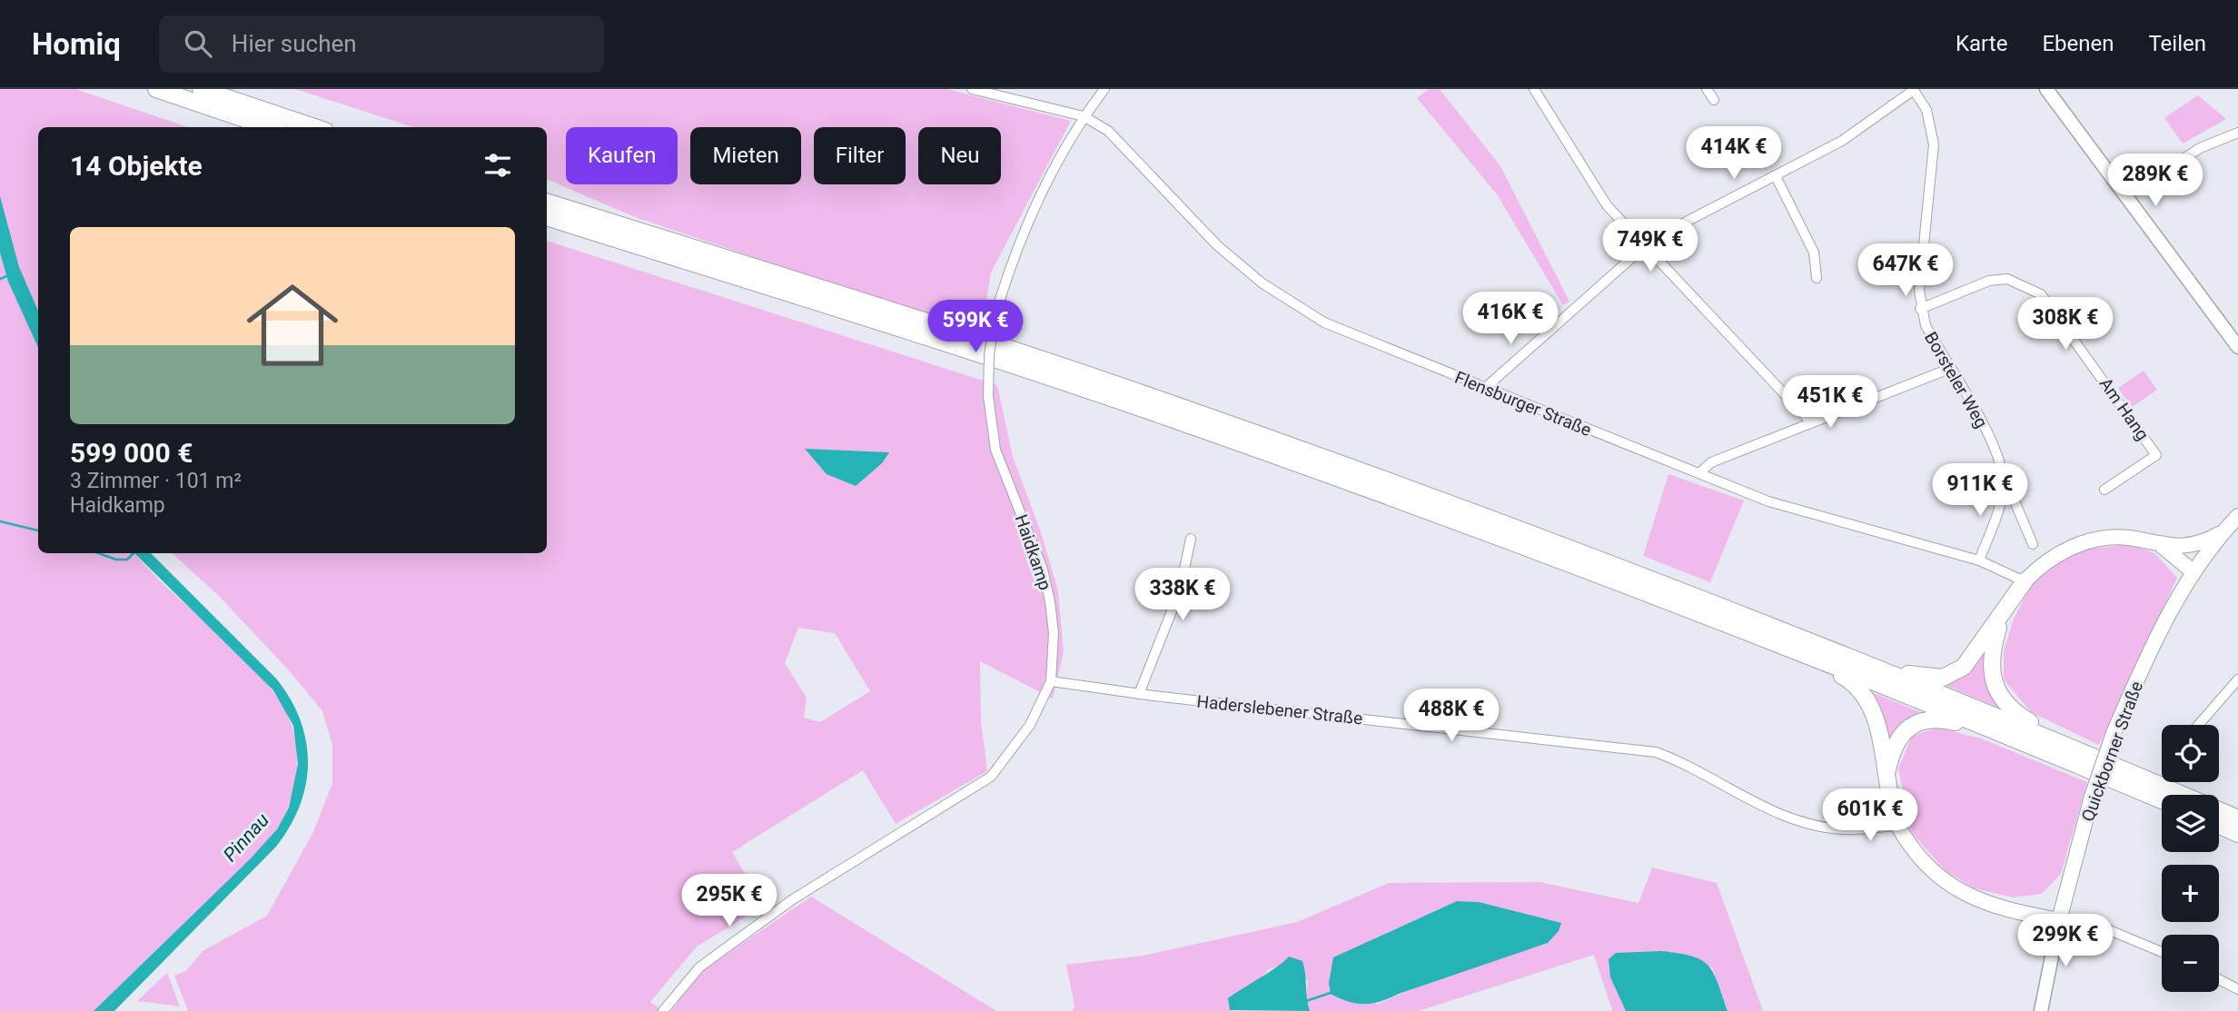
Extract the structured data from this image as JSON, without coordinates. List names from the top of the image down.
{
  "streets": {
    "main road": ["Quickborner Straße"],
    "street": [
      "Borsteler Weg",
      "Flensburger Straße",
      "Am Hang",
      "Haidkamp",
      "Haderslebener Straße"
    ]
  },
  "crossings": [
    ["Borsteler Weg", "Flensburger Straße"],
    ["Borsteler Weg", "Am Hang"],
    ["Flensburger Straße", "Haidkamp"],
    ["Haidkamp", "Haderslebener Straße"]
  ],
  "water": ["Pinnau"],
  "page": {
    "header": "Homiq",
    "search": "Hier suchen",
    "nav": ["Karte", "Ebenen", "Teilen"],
    "price": [
      "414K €",
      "289K €",
      "749K €",
      "647K €",
      "416K €",
      "308K €",
      "599K €",
      "451K €",
      "911K €",
      "338K €",
      "488K €",
      "601K €",
      "295K €",
      "299K €"
    ],
    "chip": [
      "Kaufen",
      "Mieten",
      "Filter",
      "Neu"
    ],
    "heading": "14 Objekte",
    "list": [
      {
        "name": "599 000 €",
        "note": "3 Zimmer · 101 m² · Haidkamp"
      }
    ],
    "map_buttons": ["+", "−"]
  }
}
